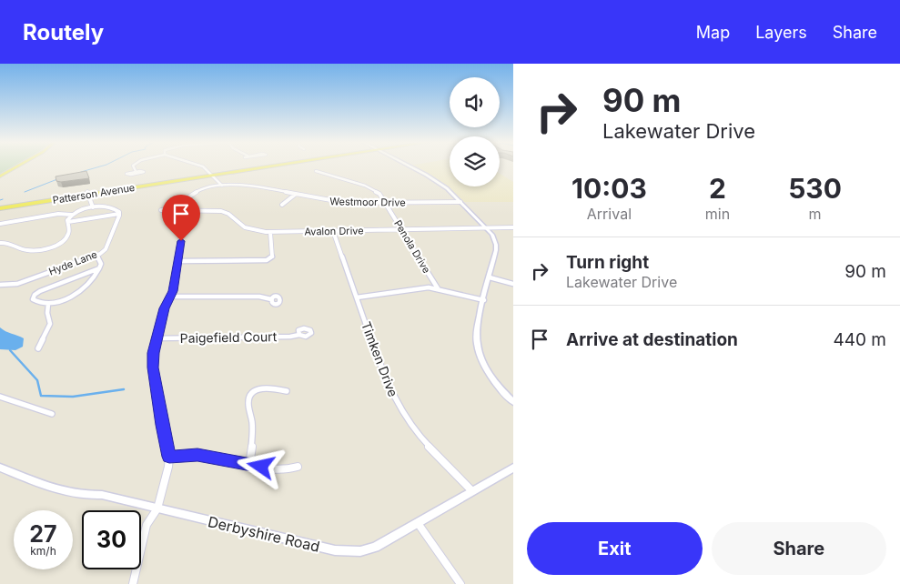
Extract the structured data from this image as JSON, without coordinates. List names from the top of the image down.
{
  "streets": {
    "main road": ["Patterson Avenue"],
    "street": [
      "Westmoor Drive",
      "Avalon Drive",
      "Penola Drive",
      "Hyde Lane",
      "Paigefield Court",
      "Timken Drive",
      "Derbyshire Road"
    ]
  },
  "crossings": [
    ["Westmoor Drive", "Avalon Drive"],
    ["Westmoor Drive", "Penola Drive"],
    ["Avalon Drive", "Penola Drive"],
    ["Avalon Drive", "Timken Drive"],
    ["Timken Drive", "Derbyshire Road"]
  ],
  "page": {
    "header": "Routely",
    "nav": ["Map", "Layers", "Share"],
    "turn": ["90 m", "Lakewater Drive"],
    "eta": [
      "10:03",
      "Arrival",
      "2",
      "min",
      "530",
      "m"
    ],
    "list": [
      {
        "name": "Turn right",
        "note": "Lakewater Drive",
        "value": "90 m"
      },
      {
        "name": "Arrive at destination",
        "value": "440 m"
      }
    ],
    "speed": "27 km/h",
    "limit": "30",
    "buttons": ["Exit", "Share"]
  }
}
